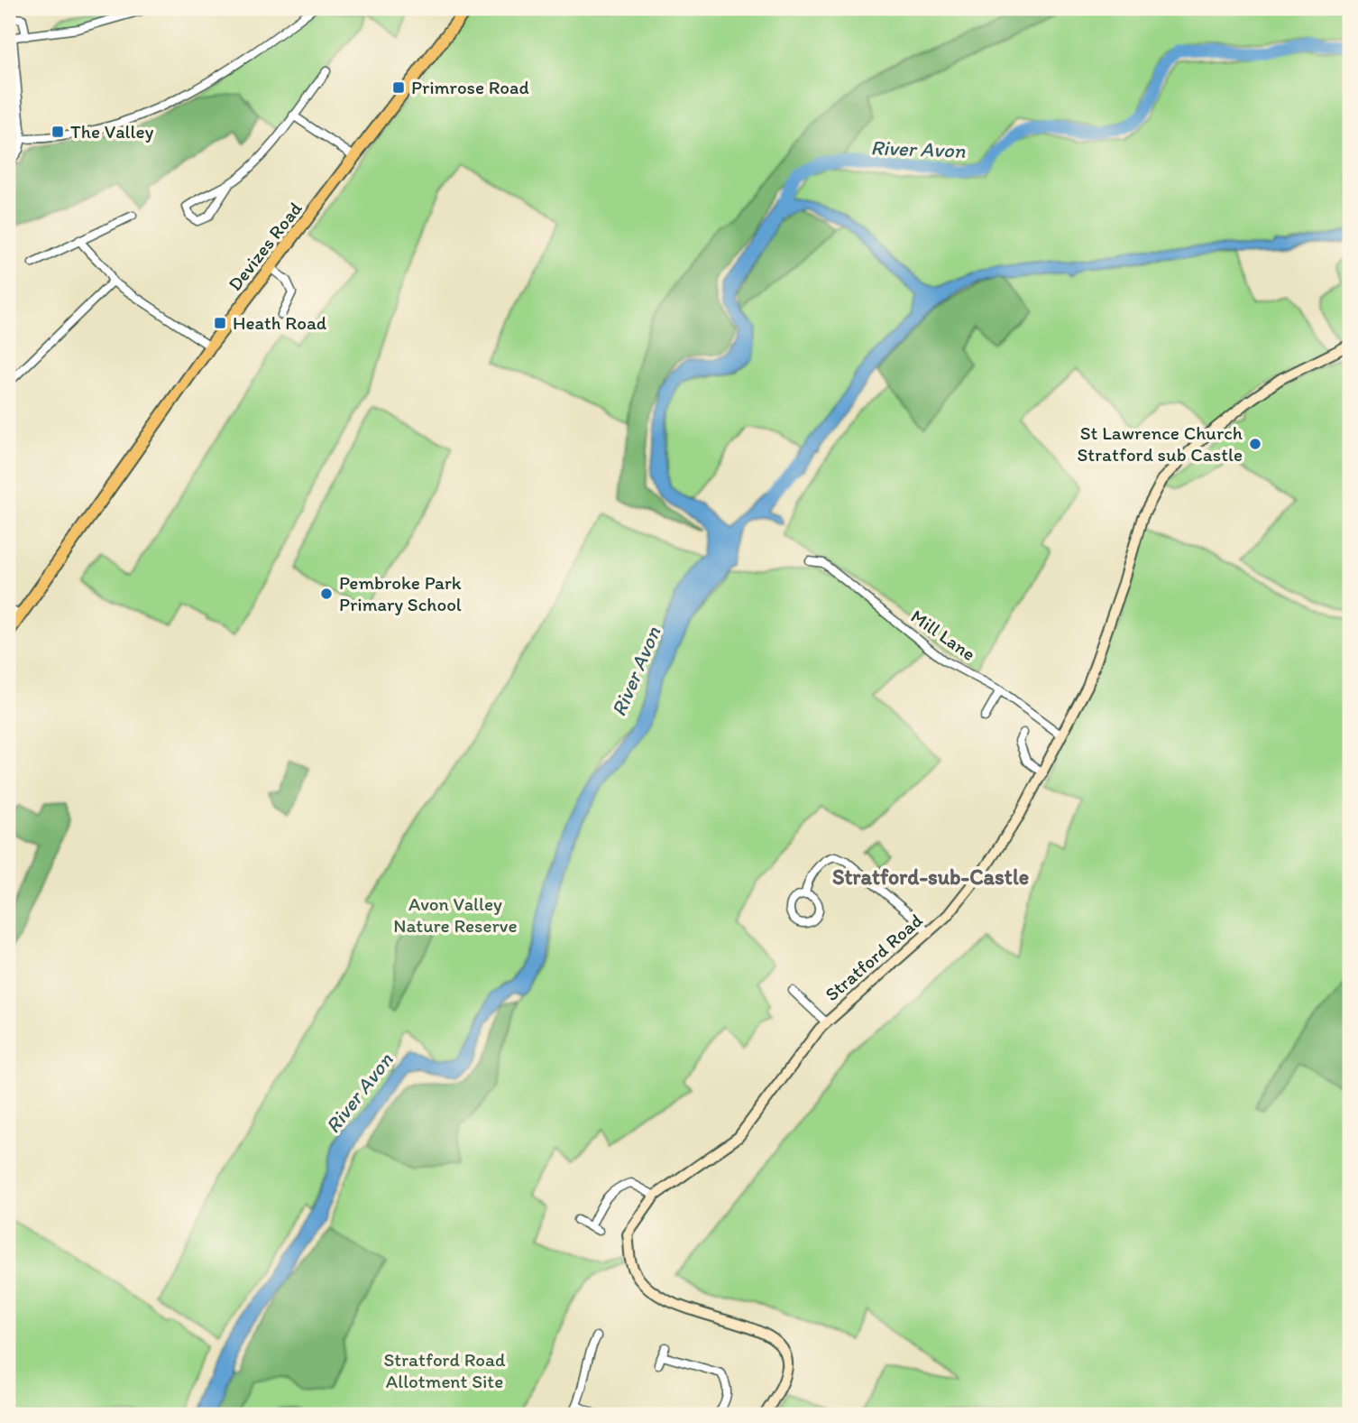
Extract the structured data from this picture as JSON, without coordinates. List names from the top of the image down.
{
  "streets": {
    "main road": ["Devizes Road"],
    "street": ["Mill Lane", "Stratford Road"]
  },
  "crossings": [
    ["Mill Lane", "Stratford Road"]
  ],
  "districts": ["Stratford-sub-Castle"],
  "water": ["River Avon"],
  "parks": ["Avon Valley Nature Reserve", "Stratford Road Allotment Site"],
  "places": {
    "transit": ["Primrose Road", "The Valley", "Heath Road"],
    "other": ["St Lawrence Church Stratford sub Castle", "Pembroke Park Primary School"]
  }
}
